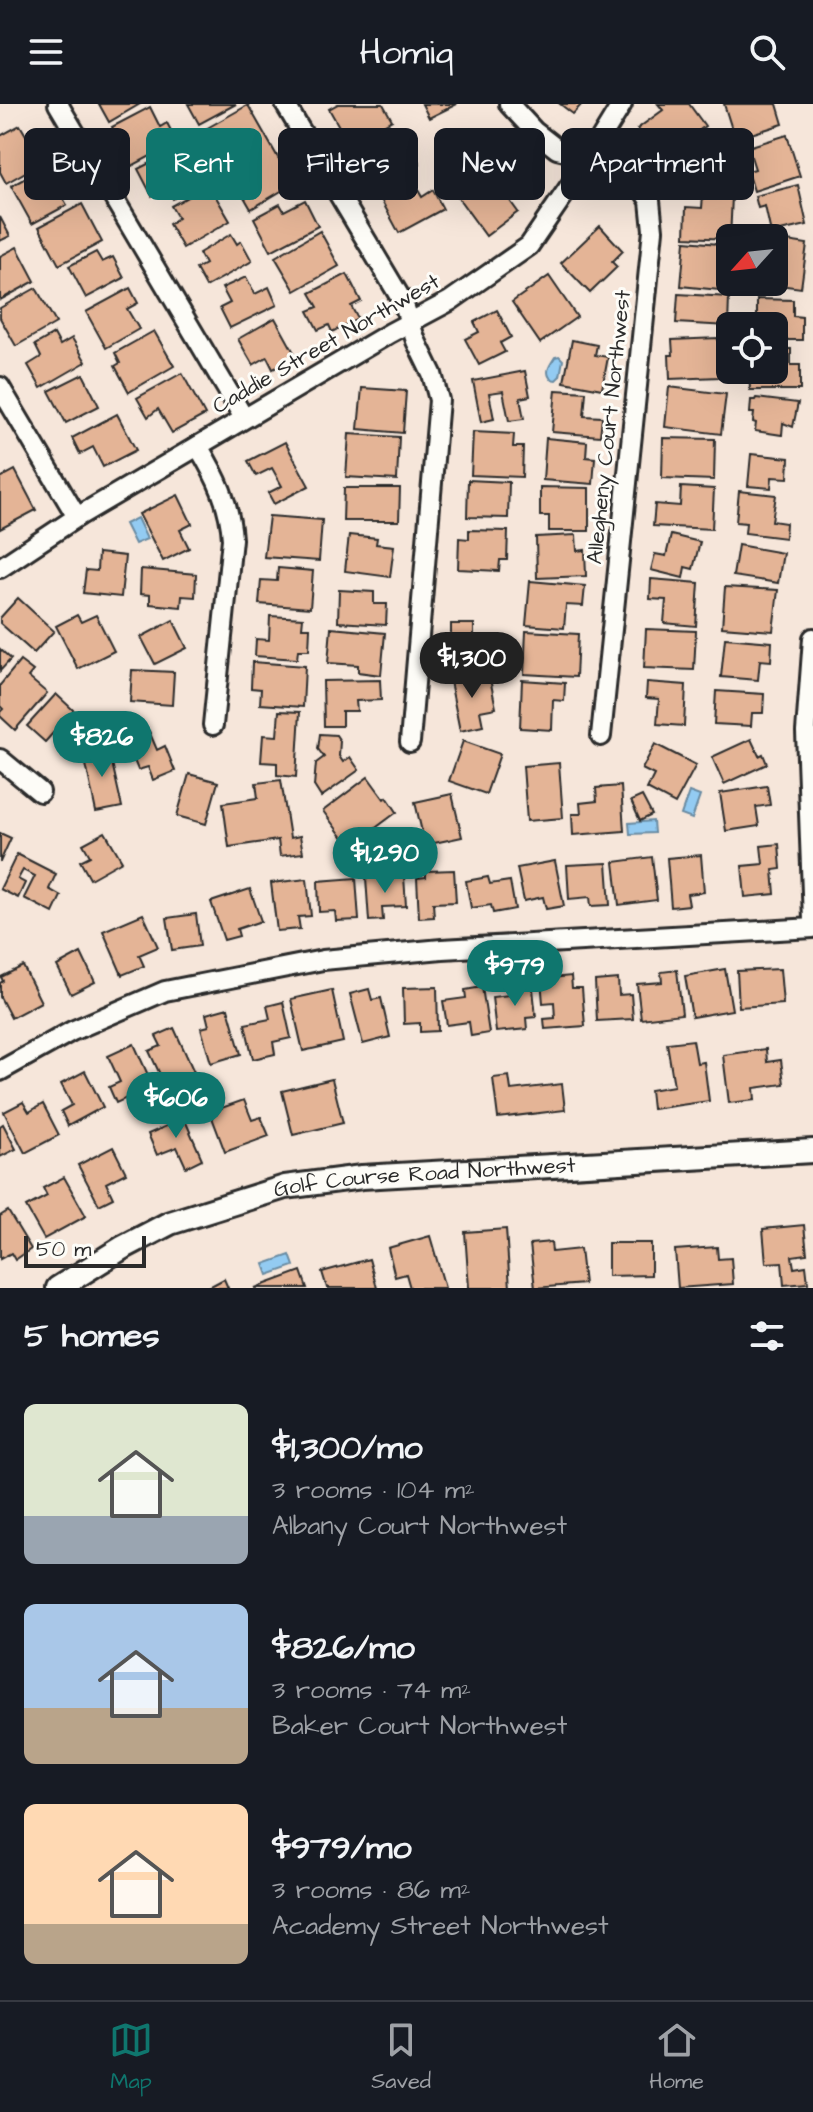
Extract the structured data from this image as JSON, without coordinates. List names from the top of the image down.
{
  "streets": {
    "main road": ["Golf Course Road Northwest"],
    "street": ["Caddie Street Northwest", "Allegheny Court Northwest"]
  },
  "scale_bar": "50 m",
  "north": "bottom left",
  "page": {
    "header": "Homiq",
    "chip": [
      "Buy",
      "Rent",
      "Filters",
      "New",
      "Apartment"
    ],
    "price": [
      "$1,300",
      "$826",
      "$1,290",
      "$979",
      "$606"
    ],
    "scale": "50 m",
    "heading": "5 homes",
    "list": [
      {
        "name": "$1,300/mo",
        "note": "3 rooms · 104 m² · Albany Court Northwest"
      },
      {
        "name": "$826/mo",
        "note": "3 rooms · 74 m² · Baker Court Northwest"
      },
      {
        "name": "$979/mo",
        "note": "3 rooms · 86 m² · Academy Street Northwest"
      }
    ],
    "tabs": ["Map", "Saved", "Home"]
  }
}
